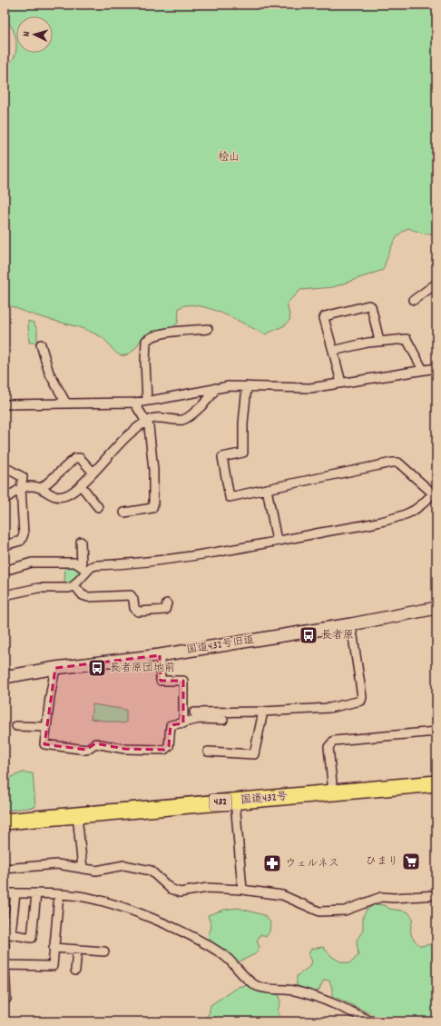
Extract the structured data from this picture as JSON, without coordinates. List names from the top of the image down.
{
  "streets": {
    "highway": ["国道432号", "432"],
    "street": ["国道432号旧道"]
  },
  "parks": ["桧山"],
  "places": {
    "bus stop": ["長者原", "長者原団地前"],
    "supermarket": ["ひまり"],
    "pharmacy": ["ウェルネス"]
  },
  "north": "left"
}
